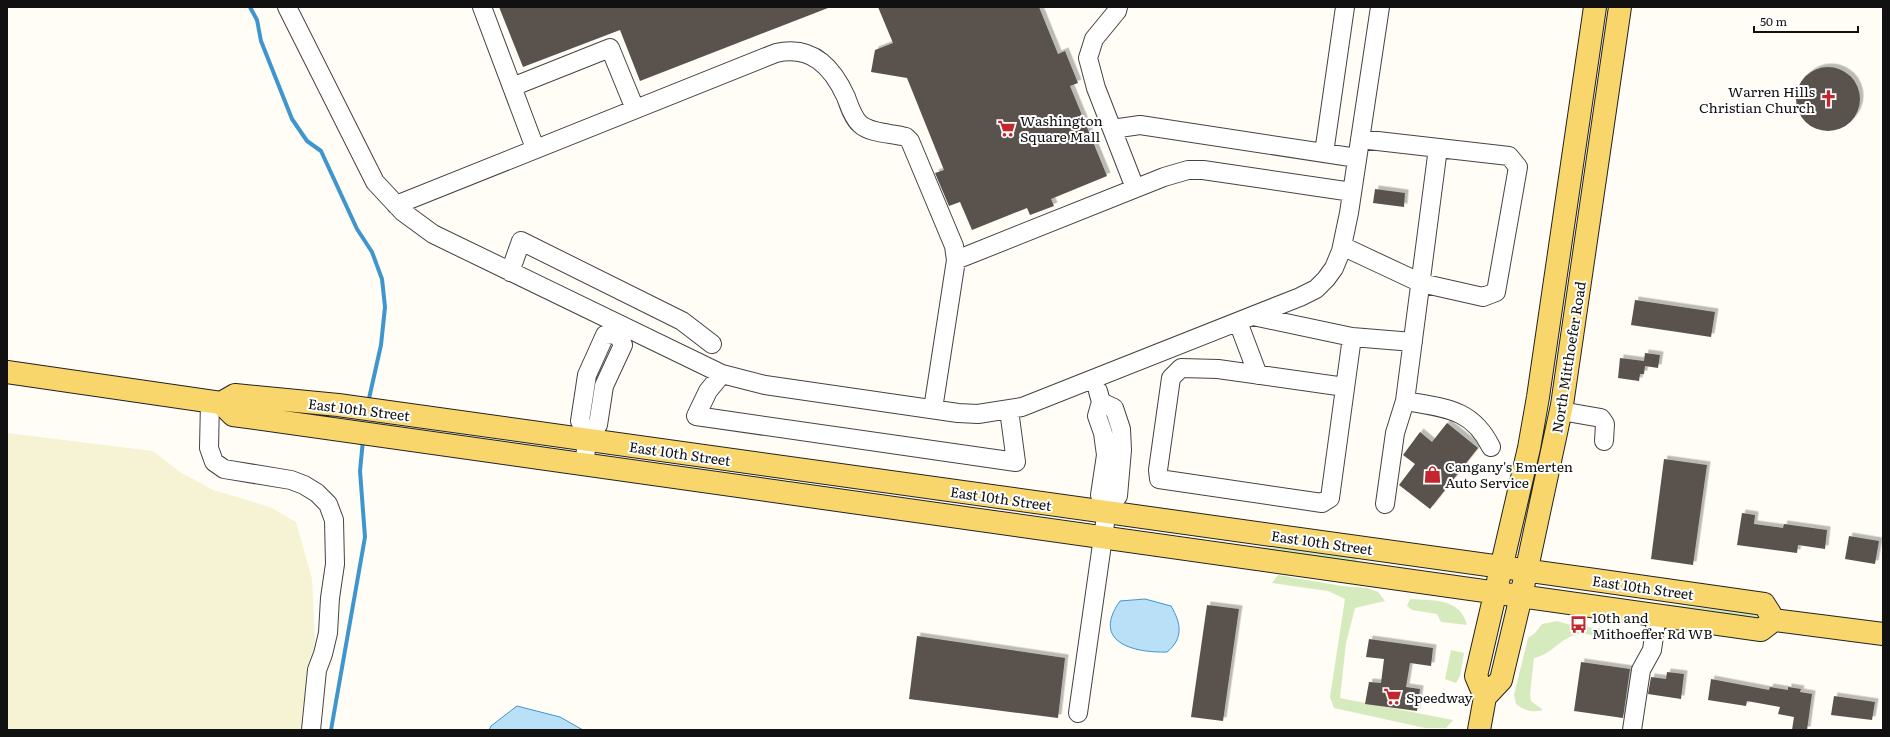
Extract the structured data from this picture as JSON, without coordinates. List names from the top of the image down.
{
  "streets": {
    "main road": ["North Mitthoefer Road", "East 10th Street"]
  },
  "crossings": [
    ["North Mitthoefer Road", "East 10th Street"]
  ],
  "places": {
    "church": ["Warren Hills Christian Church"],
    "supermarket": ["Washington Square Mall", "Speedway"],
    "shop": ["Cangany's Emerten Auto Service"],
    "bus stop": ["10th and Mithoeffer Rd WB"]
  },
  "scale_bar": "50 m"
}
